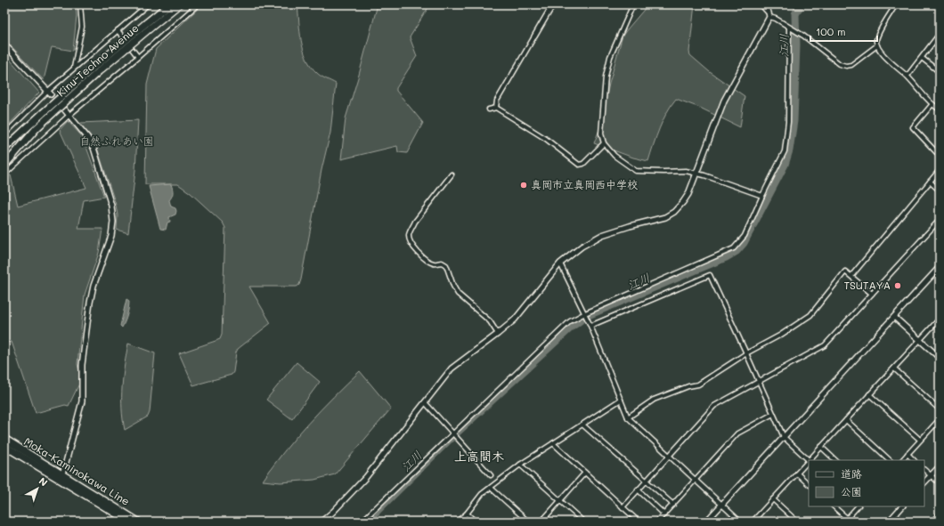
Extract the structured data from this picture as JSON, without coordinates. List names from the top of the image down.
{
  "streets": {
    "main road": ["Kinu-Techno Avenue", "Moka-Kaminokawa Line"]
  },
  "districts": ["上高間木"],
  "water": ["江川"],
  "parks": ["自然ふれあい園"],
  "places": ["真岡市立真岡西中学校", "TSUTAYA"],
  "legend": ["道路", "公園"],
  "scale_bar": "100 m",
  "north": "top right"
}
